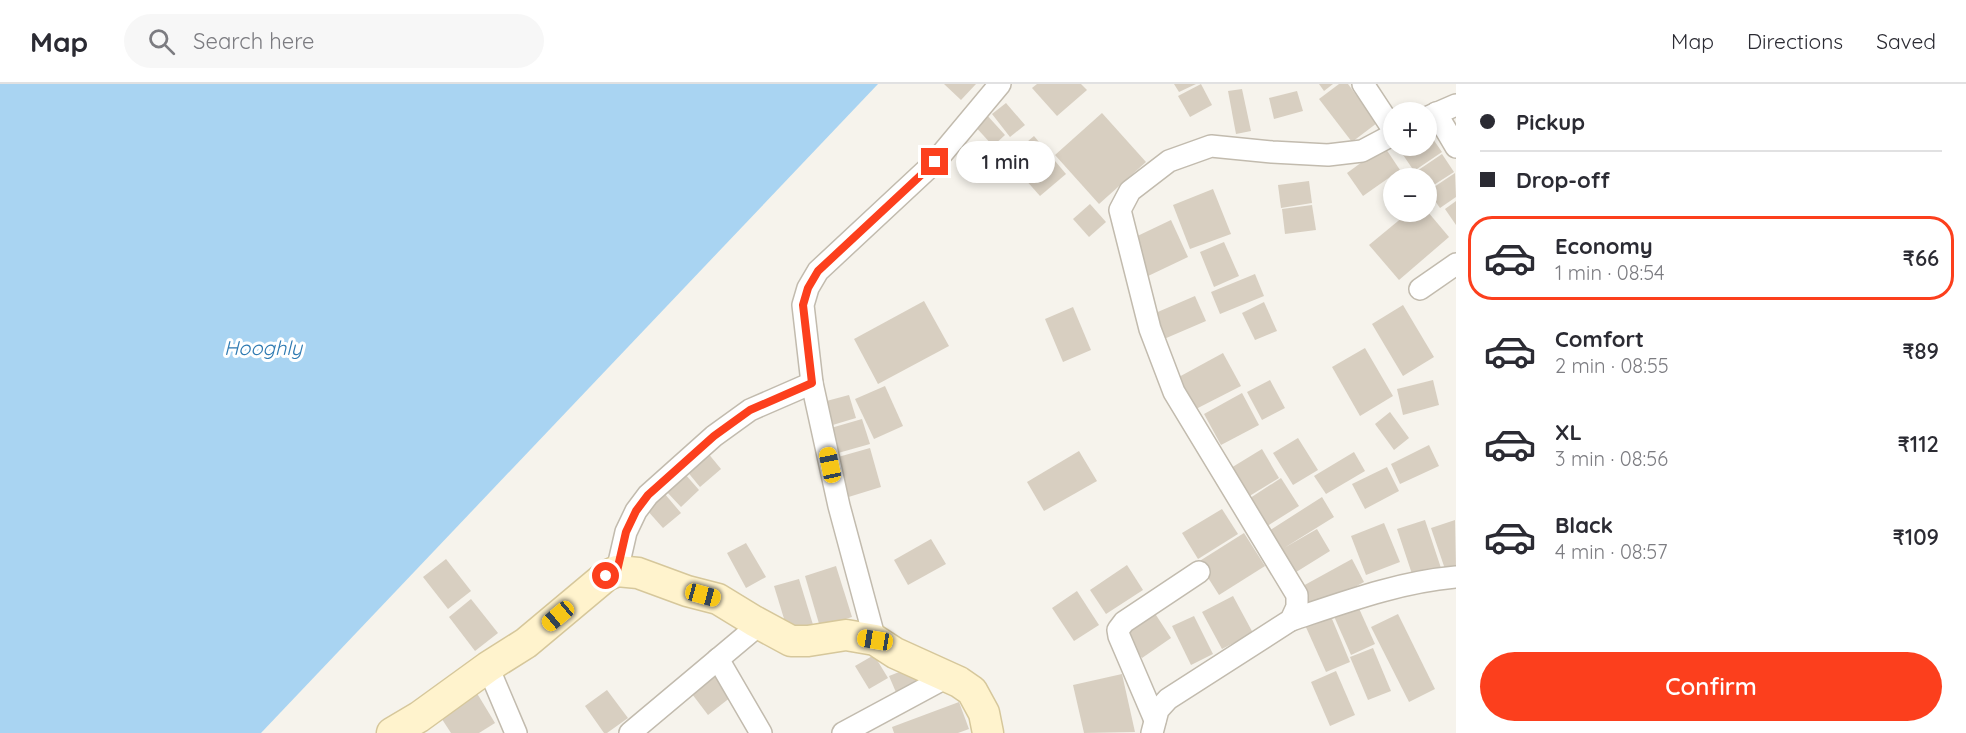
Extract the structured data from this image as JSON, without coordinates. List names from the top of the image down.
{
  "water": ["Hooghly"],
  "page": {
    "header": "Map",
    "search": "Search here",
    "nav": ["Map", "Directions", "Saved"],
    "banner": ["Pickup", "Drop-off"],
    "map_buttons": ["+", "−"],
    "bubble": "1 min",
    "list": [
      {
        "name": "Economy",
        "note": "1 min · 08:54",
        "value": "₹66"
      },
      {
        "name": "Comfort",
        "note": "2 min · 08:55",
        "value": "₹89"
      },
      {
        "name": "XL",
        "note": "3 min · 08:56",
        "value": "₹112"
      },
      {
        "name": "Black",
        "note": "4 min · 08:57",
        "value": "₹109"
      }
    ],
    "buttons": "Confirm"
  }
}
